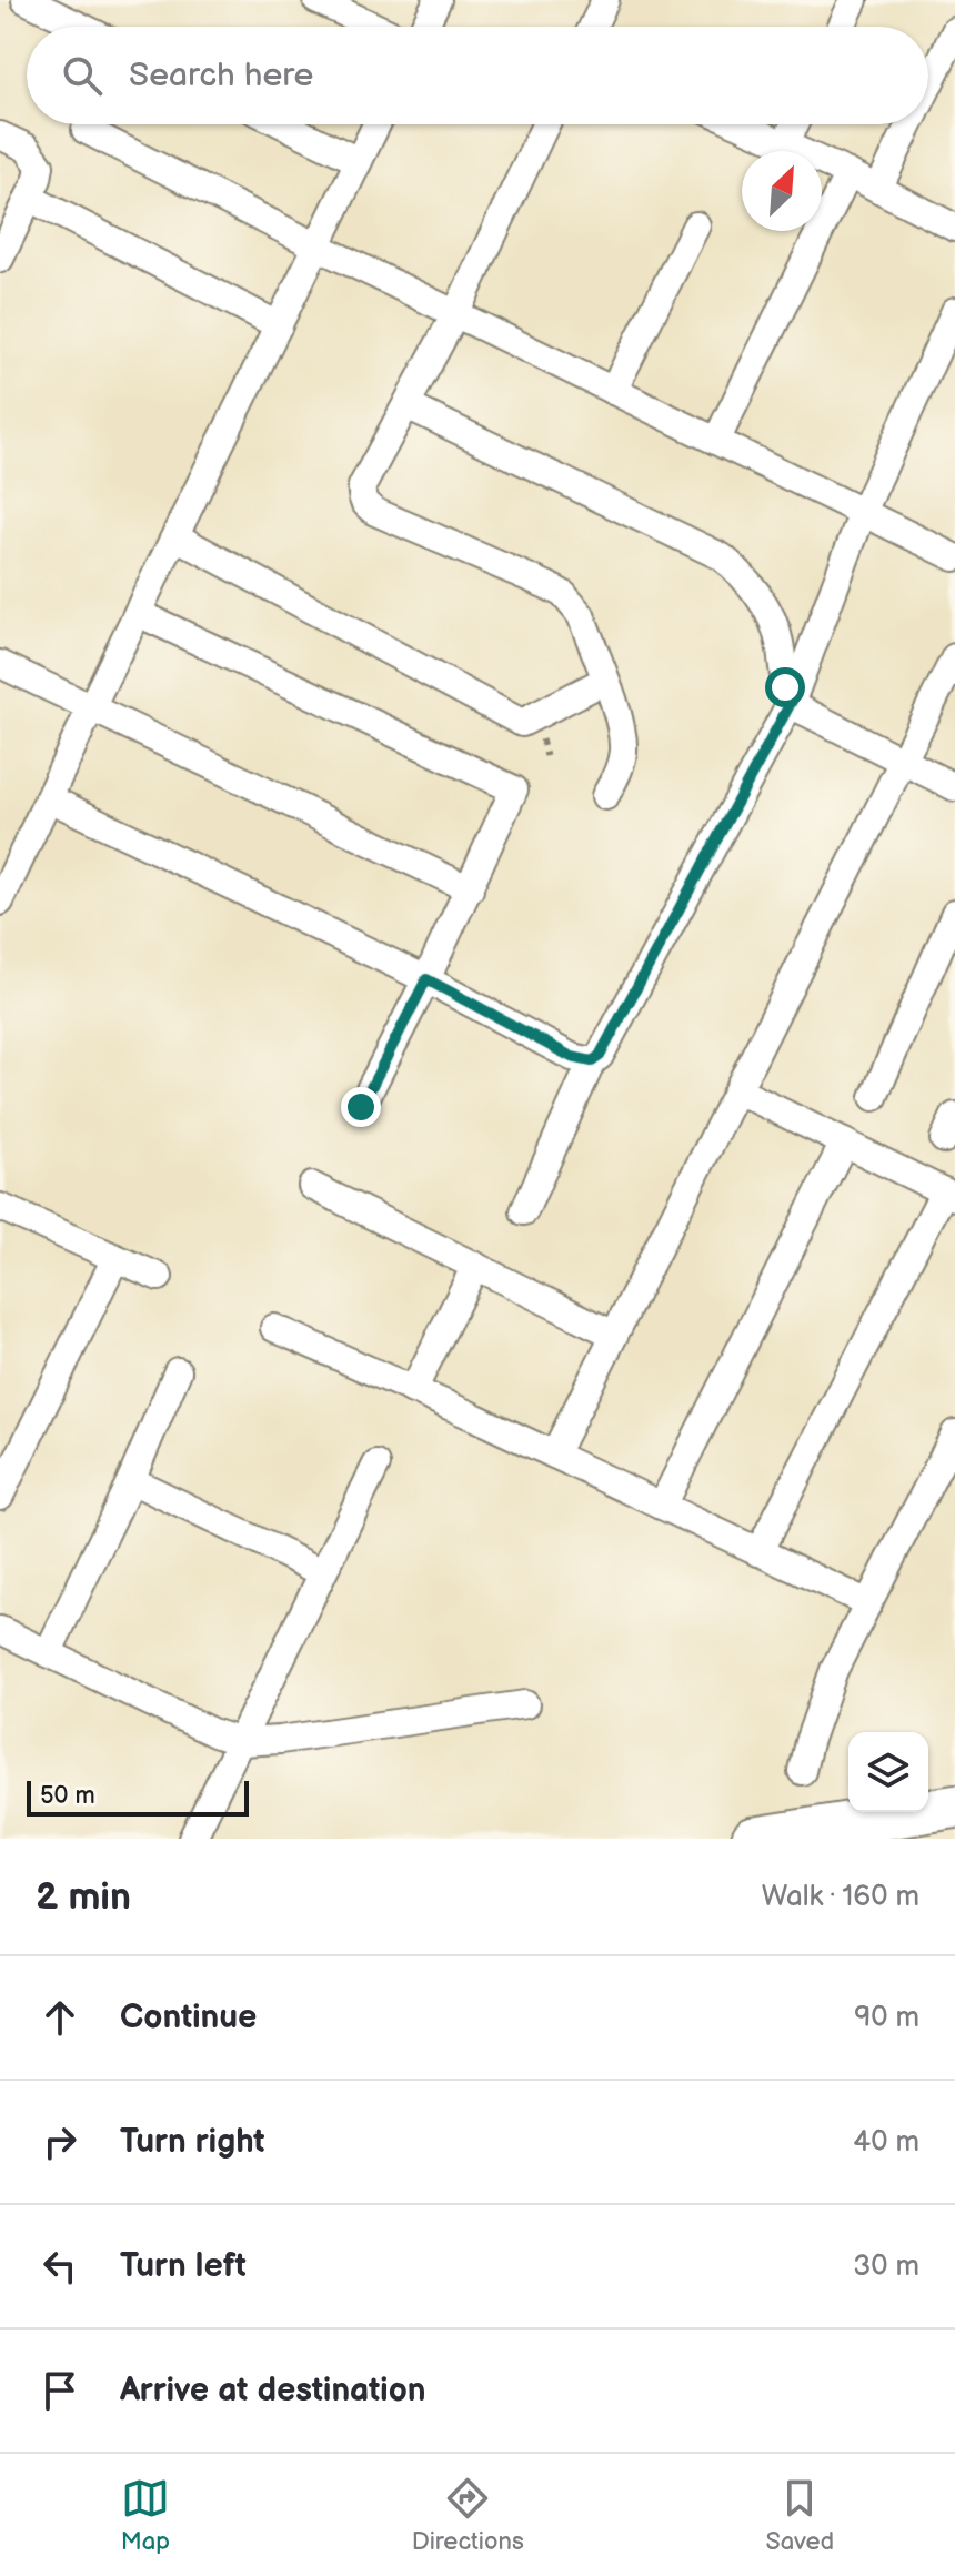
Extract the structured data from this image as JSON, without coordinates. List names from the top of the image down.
{
  "scale_bar": "50 m",
  "north": "top right",
  "page": {
    "search": "Search here",
    "scale": "50 m",
    "heading": ["2 min", "Walk · 160 m"],
    "list": [
      ["Continue", "90 m"],
      ["Turn right", "40 m"],
      ["Turn left", "30 m"],
      "Arrive at destination"
    ],
    "nav": ["Map", "Directions", "Saved"]
  }
}
